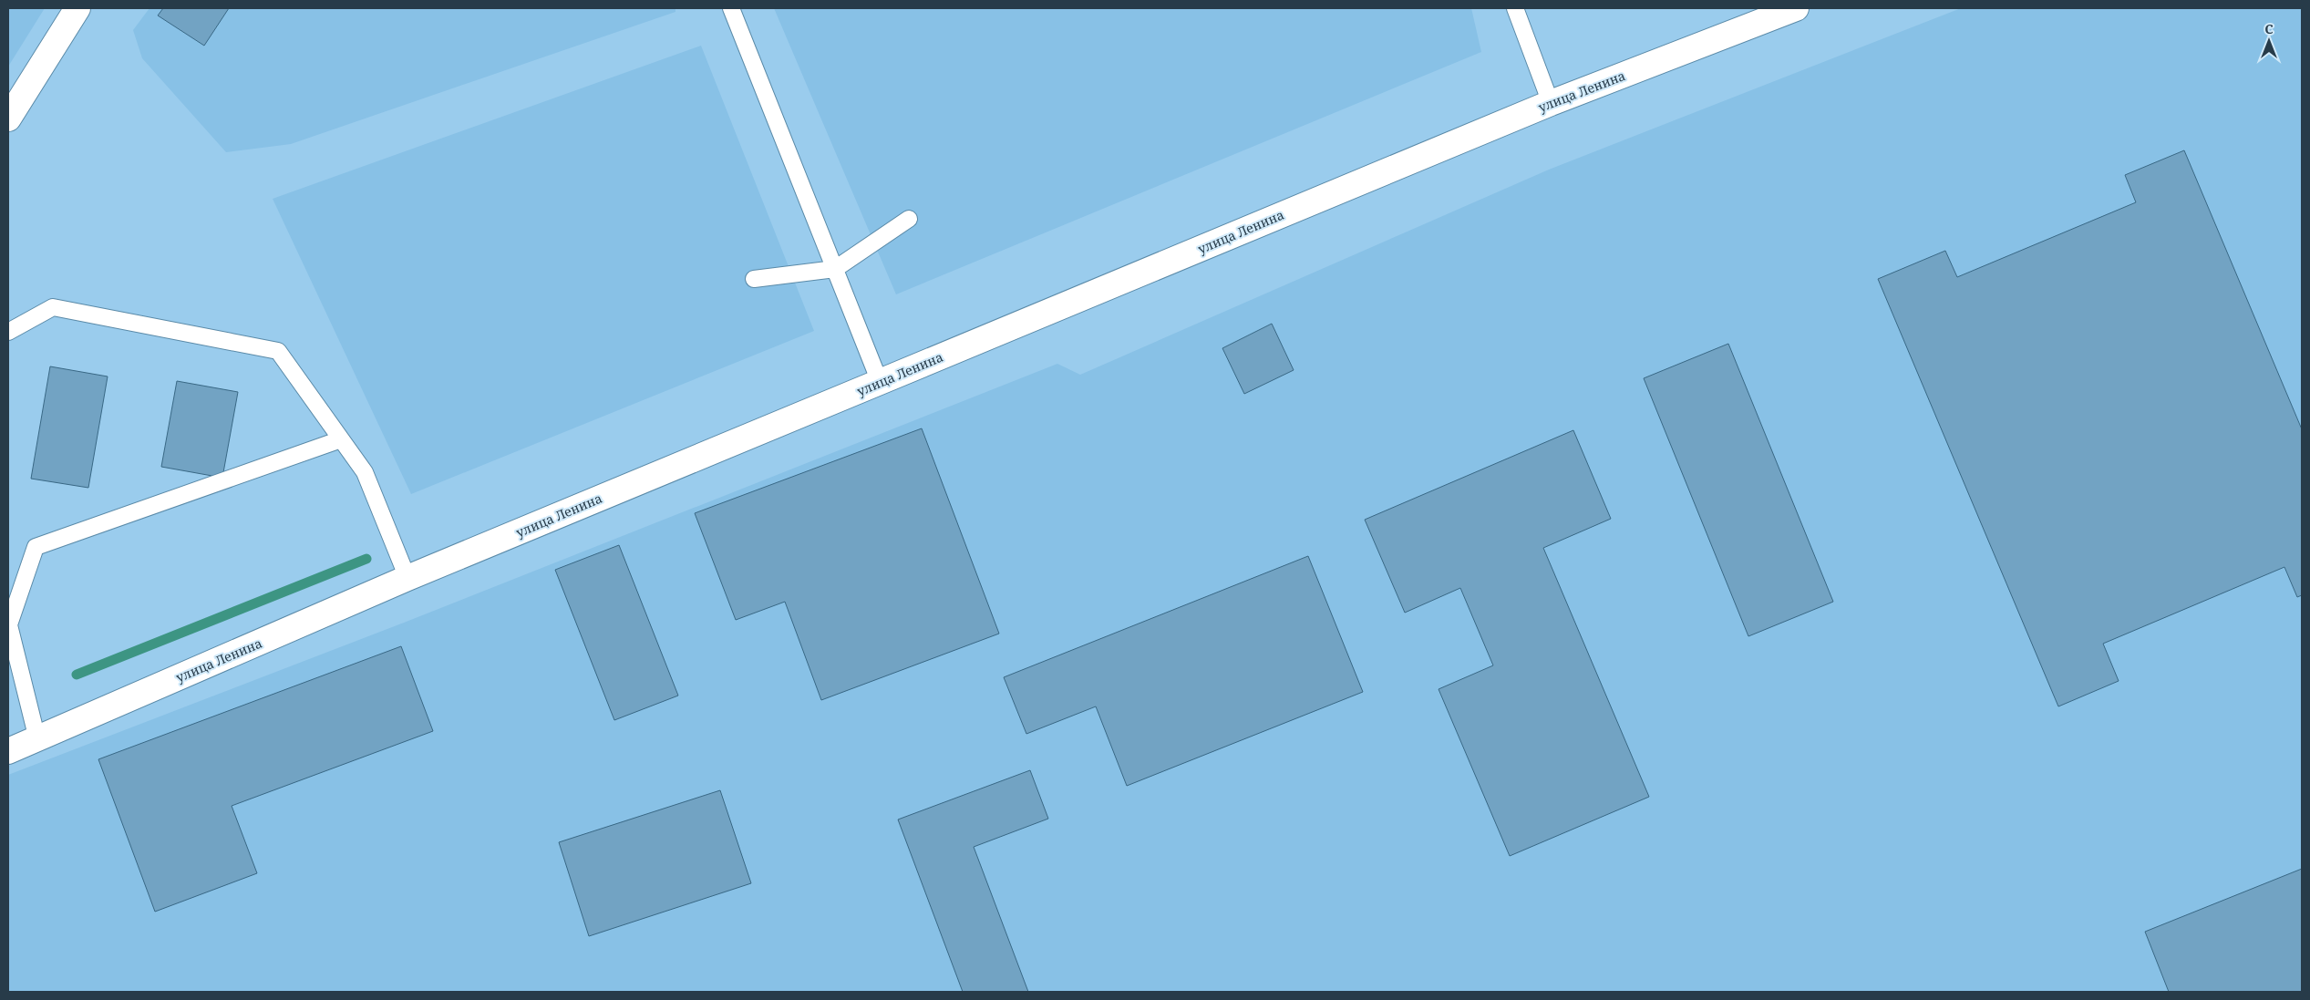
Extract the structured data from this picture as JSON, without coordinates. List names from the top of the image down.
{
  "streets": {
    "street": ["улица Ленина"]
  },
  "north": "top"
}
